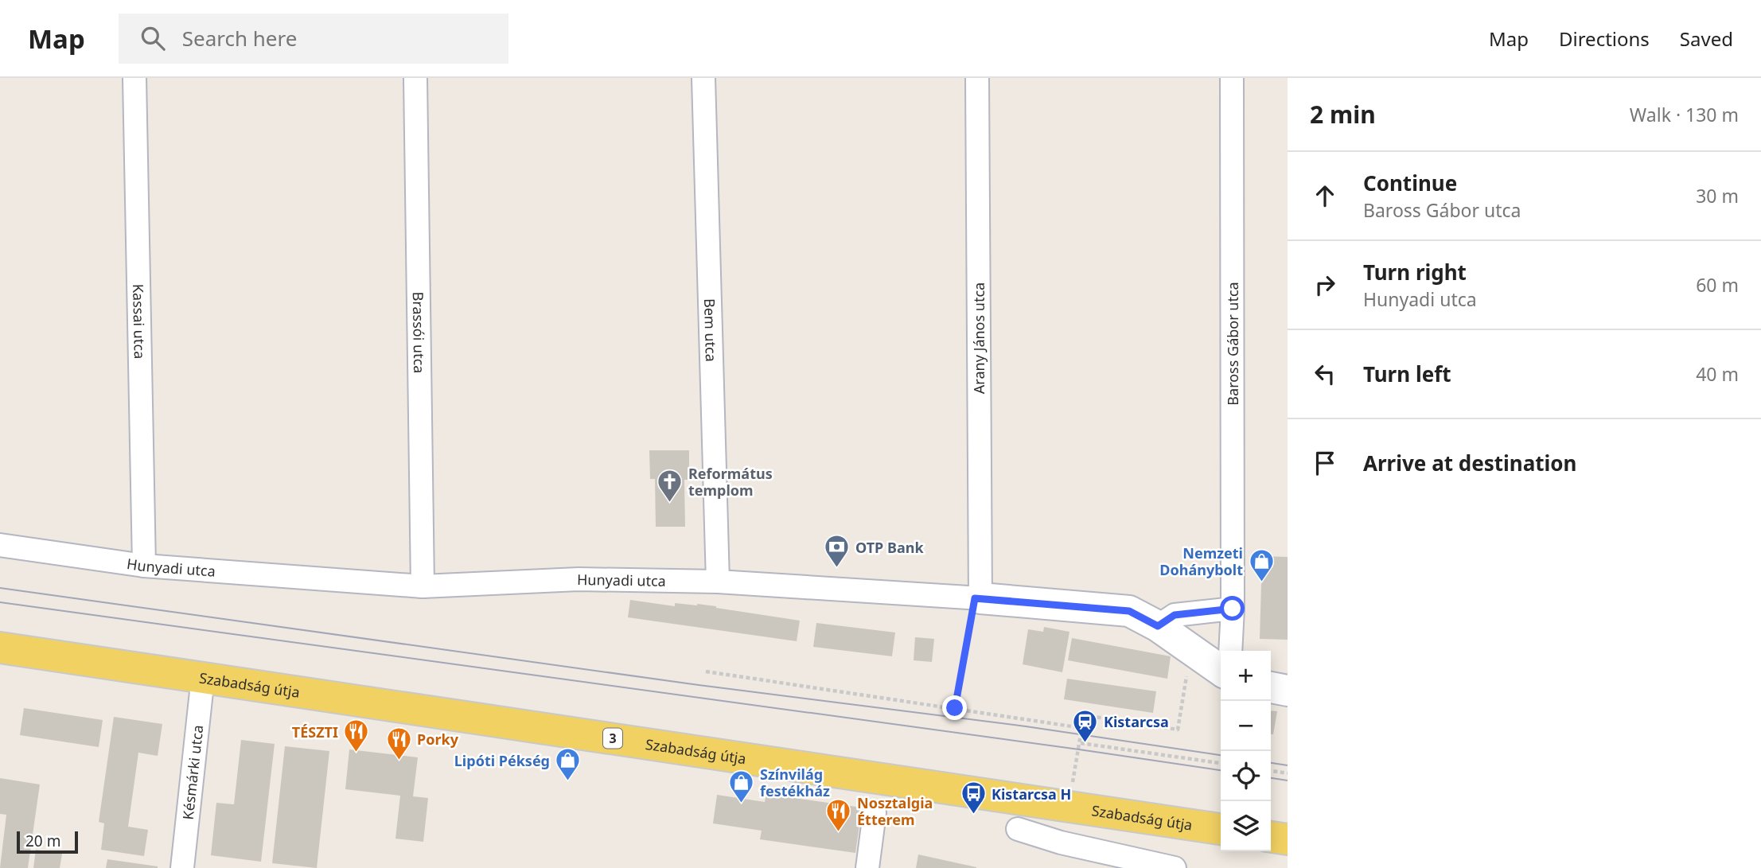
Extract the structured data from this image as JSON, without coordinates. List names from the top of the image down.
{
  "streets": {
    "main road": ["Szabadság útja", "3"],
    "street": [
      "Kassai utca",
      "Bem utca",
      "Brassói utca",
      "Arany János utca",
      "Baross Gábor utca",
      "Hunyadi utca",
      "Késmárki utca"
    ]
  },
  "crossings": [
    ["Kassai utca", "Hunyadi utca"],
    ["Bem utca", "Hunyadi utca"],
    ["Brassói utca", "Hunyadi utca"],
    ["Arany János utca", "Hunyadi utca"],
    ["Szabadság útja", "Késmárki utca"]
  ],
  "places": {
    "church": ["Református templom"],
    "bank": ["OTP Bank"],
    "shop": ["Nemzeti Dohánybolt", "Lipóti Pékség", "Színvilág festékház"],
    "station": ["Kistarcsa"],
    "restaurant": ["TÉSZTI", "Porky", "Nosztalgia Étterem"],
    "bus stop": ["Kistarcsa H"]
  },
  "scale_bar": "20 m",
  "page": {
    "header": "Map",
    "search": "Search here",
    "nav": ["Map", "Directions", "Saved"],
    "heading": ["2 min", "Walk · 130 m"],
    "list": [
      ["Continue", "Baross Gábor utca", "30 m"],
      ["Turn right", "Hunyadi utca", "60 m"],
      ["Turn left", "40 m"],
      "Arrive at destination"
    ],
    "map_buttons": ["+", "−"],
    "scale": "20 m"
  }
}
